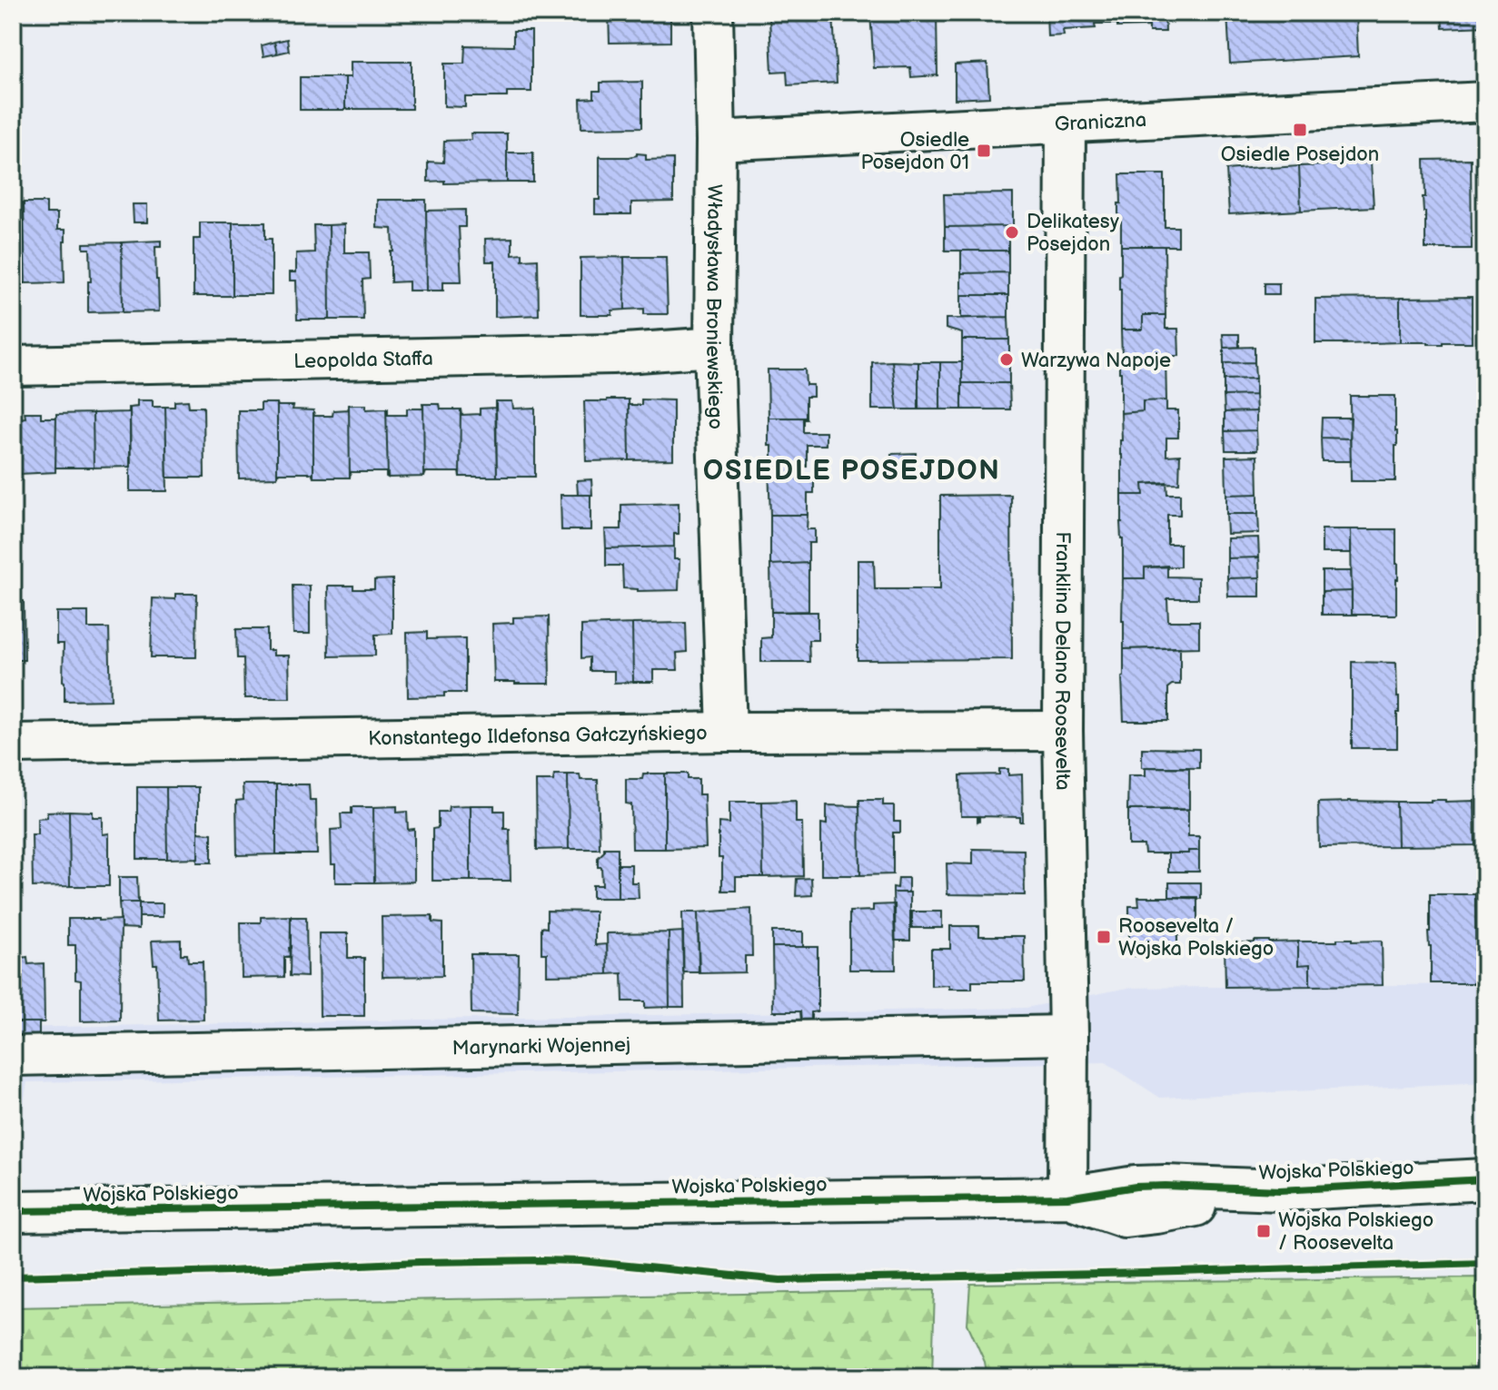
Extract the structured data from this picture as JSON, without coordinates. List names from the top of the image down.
{
  "streets": {
    "street": [
      "Graniczna",
      "Władysława Broniewskiego",
      "Leopolda Staffa",
      "Franklina Delano Roosevelta",
      "Konstantego Ildefonsa Gałczyńskiego",
      "Marynarki Wojennej",
      "Wojska Polskiego"
    ]
  },
  "crossings": [
    ["Graniczna", "Władysława Broniewskiego"],
    ["Graniczna", "Franklina Delano Roosevelta"],
    ["Władysława Broniewskiego", "Leopolda Staffa"],
    ["Władysława Broniewskiego", "Konstantego Ildefonsa Gałczyńskiego"],
    ["Franklina Delano Roosevelta", "Konstantego Ildefonsa Gałczyńskiego"],
    ["Franklina Delano Roosevelta", "Marynarki Wojennej"],
    ["Franklina Delano Roosevelta", "Wojska Polskiego"]
  ],
  "districts": ["OSIEDLE POSEJDON"],
  "places": {
    "transit": [
      "Osiedle Posejdon",
      "Osiedle Posejdon 01",
      "Roosevelta / Wojska Polskiego",
      "Wojska Polskiego / Roosevelta"
    ],
    "other": ["Delikatesy Posejdon", "Warzywa Napoje"]
  }
}
